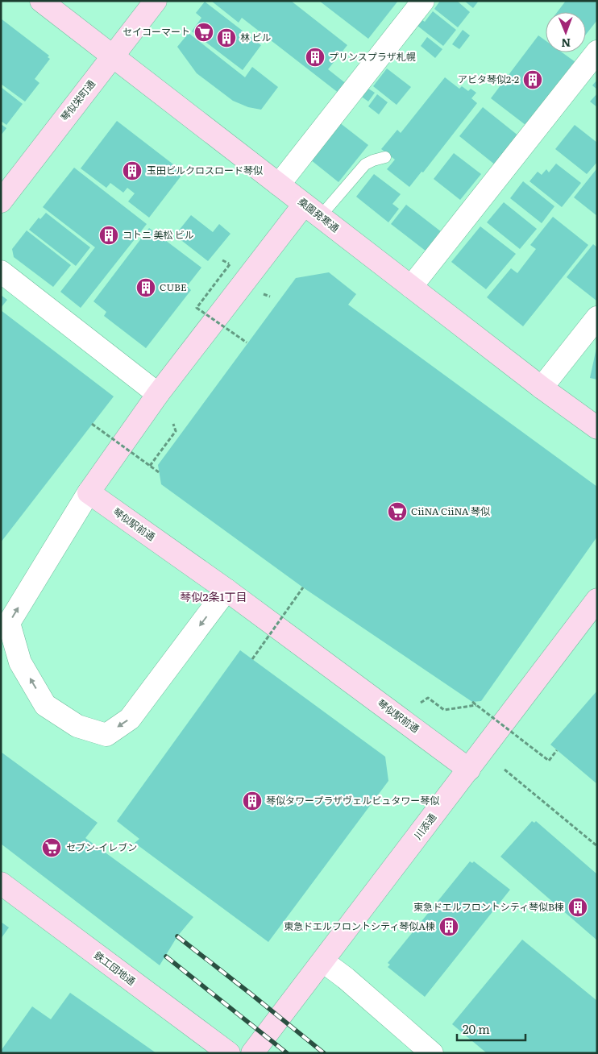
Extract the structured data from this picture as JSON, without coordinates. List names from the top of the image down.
{
  "streets": {
    "street": [
      "琴似栄町通",
      "桑園発寒通",
      "琴似駅前通",
      "川添通",
      "鉄工団地通"
    ]
  },
  "crossings": [
    ["琴似栄町通", "桑園発寒通"],
    ["琴似駅前通", "川添通"]
  ],
  "districts": ["琴似2条1丁目"],
  "places": {
    "supermarket": ["セイコーマート", "CiiNA CiiNA 琴似", "セブン-イレブン"],
    "building": [
      "林 ビル",
      "プリンスプラザ札幌",
      "アビタ琴似2-2",
      "玉田ビルクロスロード琴似",
      "コトニ 美松 ビル",
      "CUBE",
      "琴似タワープラザヴェルビュタワー琴似",
      "東急ドエルフロントシティ琴似B棟",
      "東急ドエルフロントシティ琴似A棟"
    ]
  },
  "scale_bar": "20 m",
  "north": "bottom"
}
